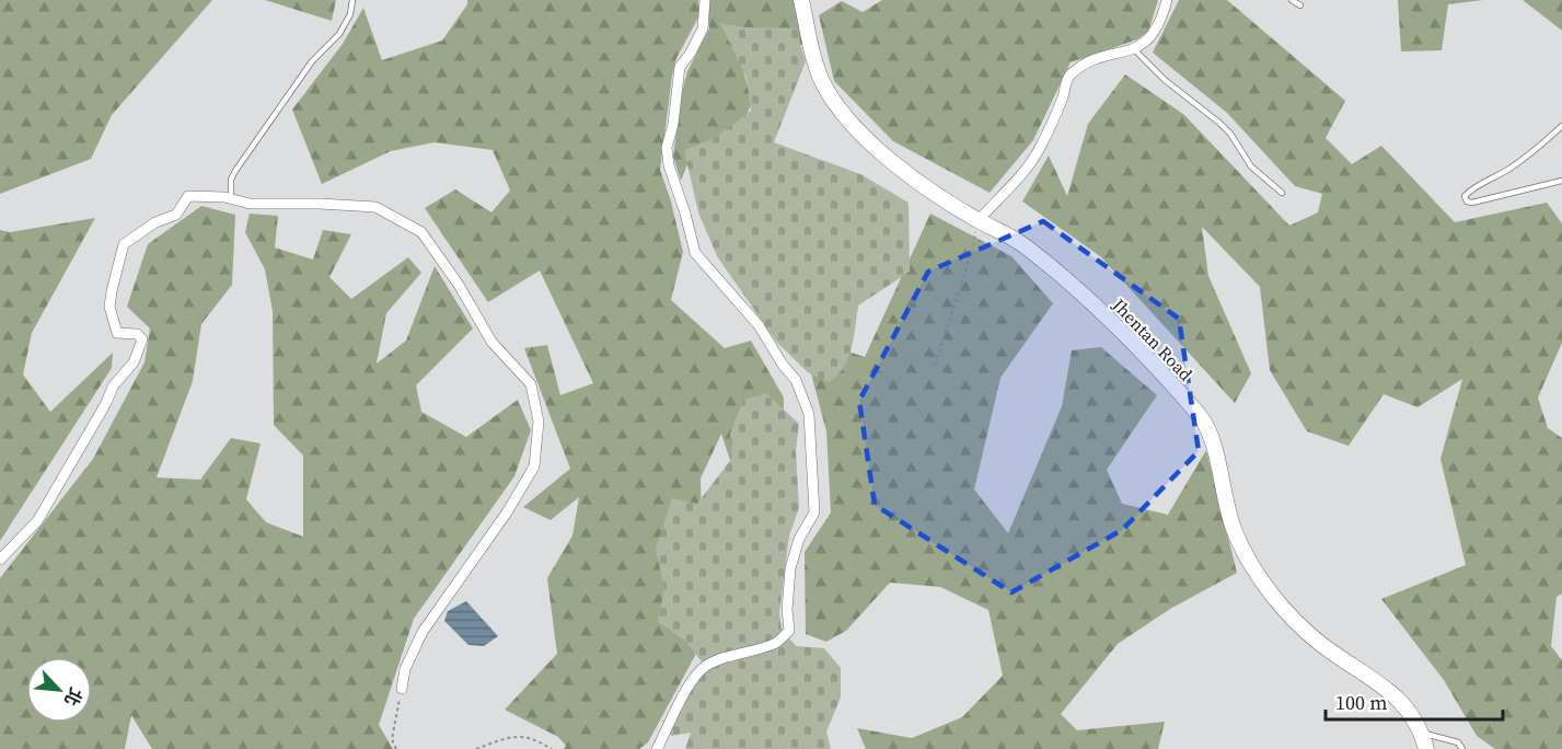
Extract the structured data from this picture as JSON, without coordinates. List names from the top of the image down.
{
  "streets": {
    "street": ["Jhentan Road"]
  },
  "scale_bar": "100 m",
  "north": "bottom right"
}
